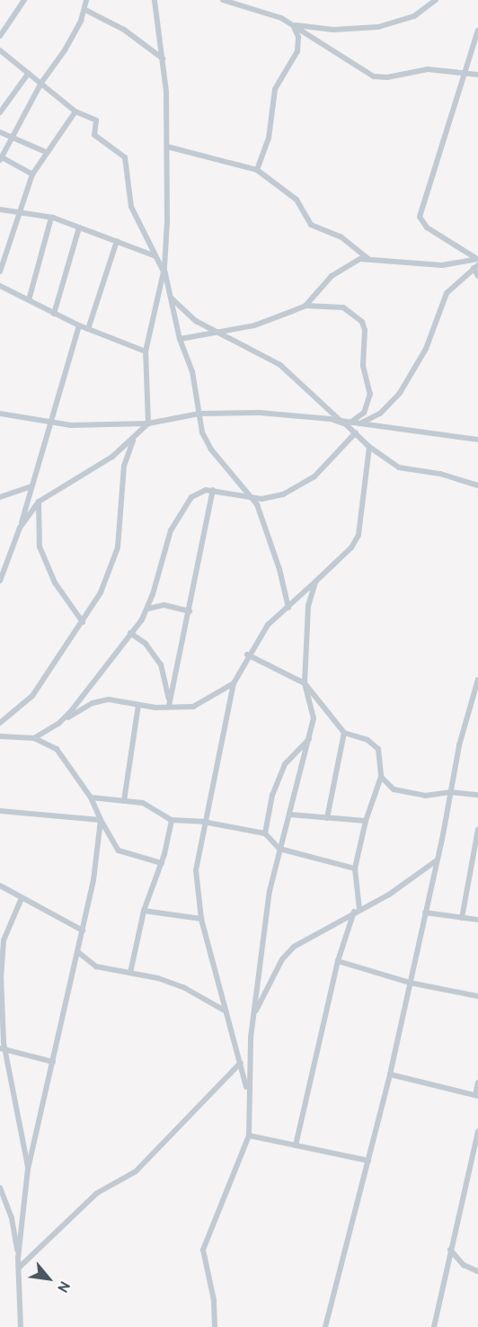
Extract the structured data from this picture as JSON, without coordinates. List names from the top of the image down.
{
  "north": "bottom right"
}
